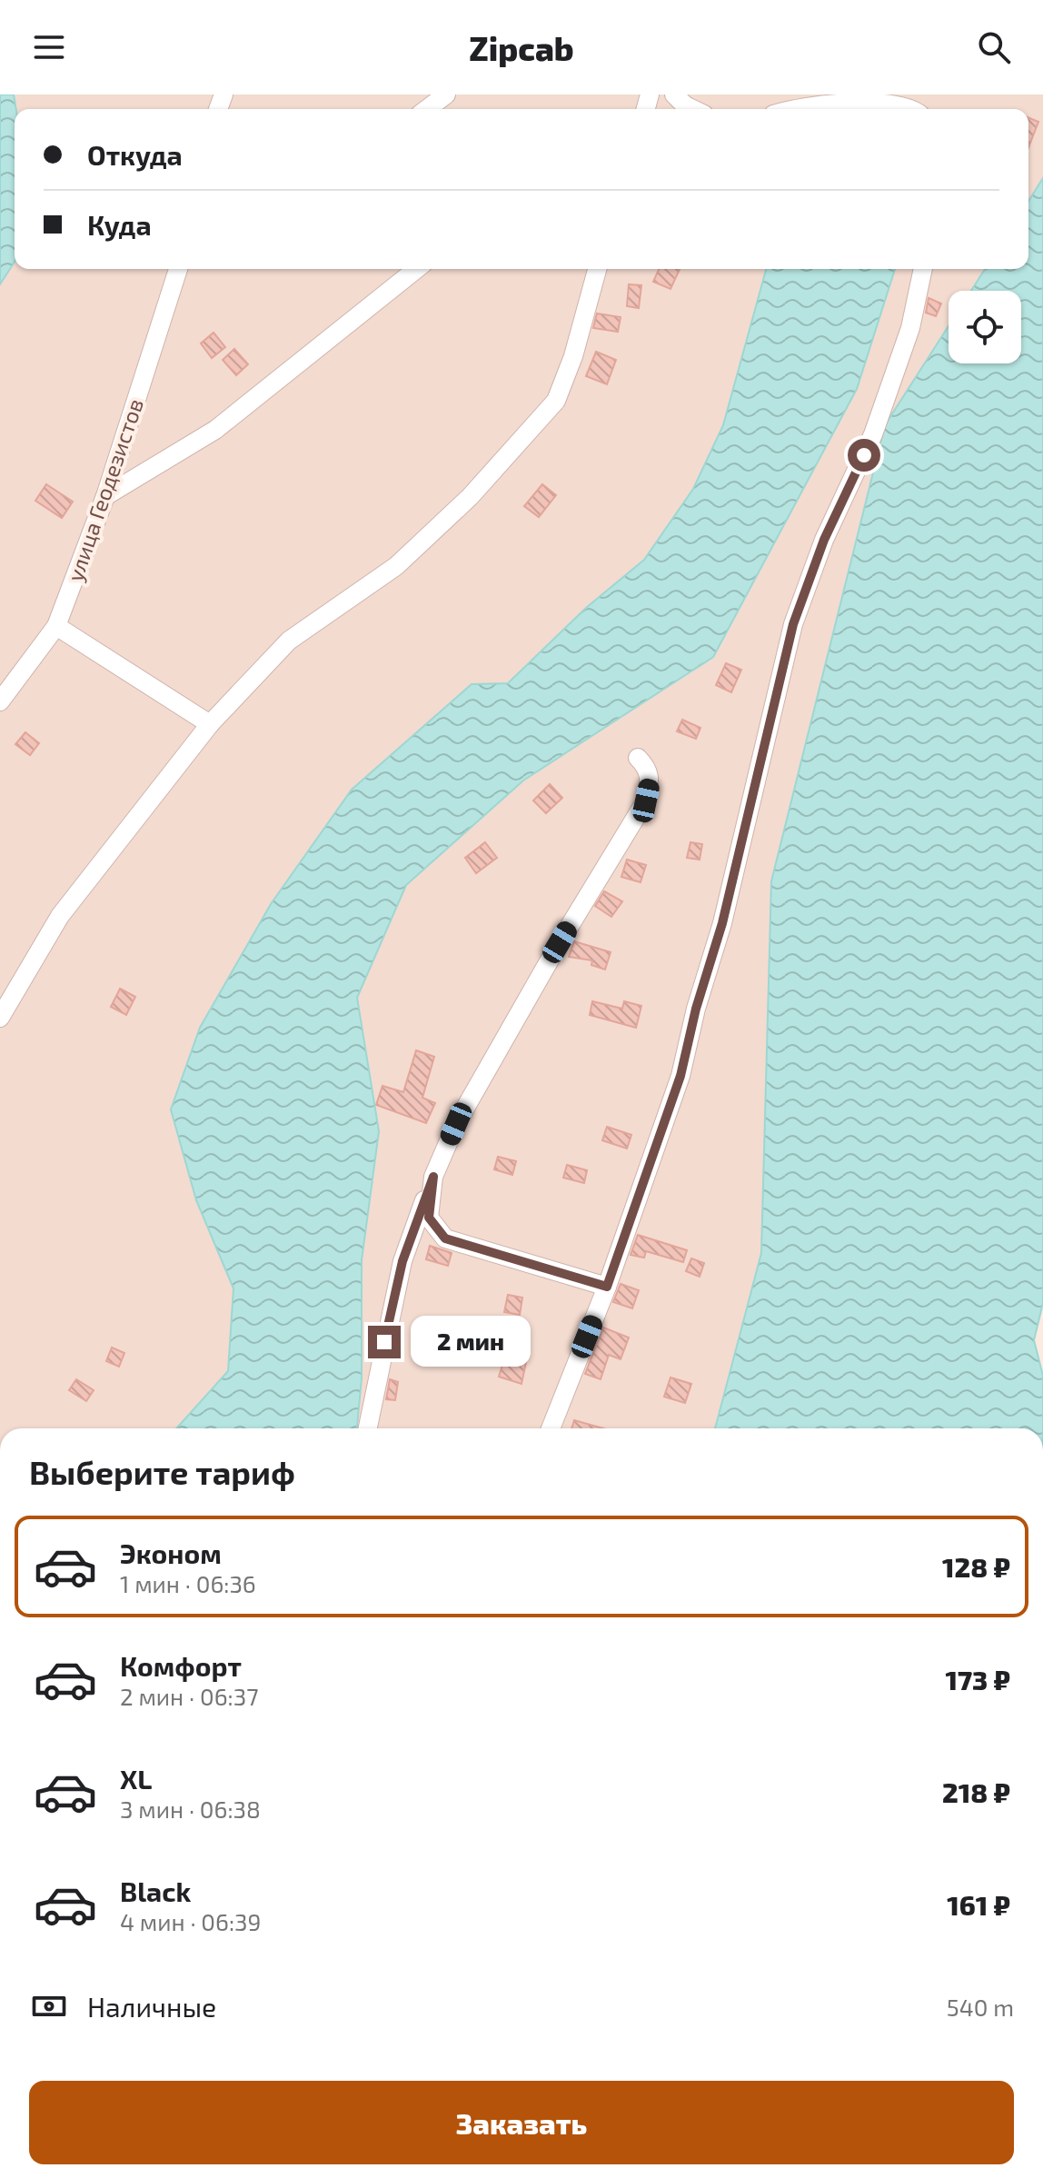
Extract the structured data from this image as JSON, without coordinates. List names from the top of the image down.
{
  "streets": {
    "street": ["улица Геодезистов"]
  },
  "page": {
    "header": "Zipcab",
    "banner": ["Откуда", "Куда"],
    "bubble": "2 мин",
    "heading": "Выберите тариф",
    "list": [
      {
        "name": "Эконом",
        "note": "1 мин · 06:36",
        "value": "128 ₽"
      },
      {
        "name": "Комфорт",
        "note": "2 мин · 06:37",
        "value": "173 ₽"
      },
      {
        "name": "XL",
        "note": "3 мин · 06:38",
        "value": "218 ₽"
      },
      {
        "name": "Black",
        "note": "4 мин · 06:39",
        "value": "161 ₽"
      }
    ],
    "pay": ["Наличные", "540 m"],
    "buttons": "Заказать"
  }
}
